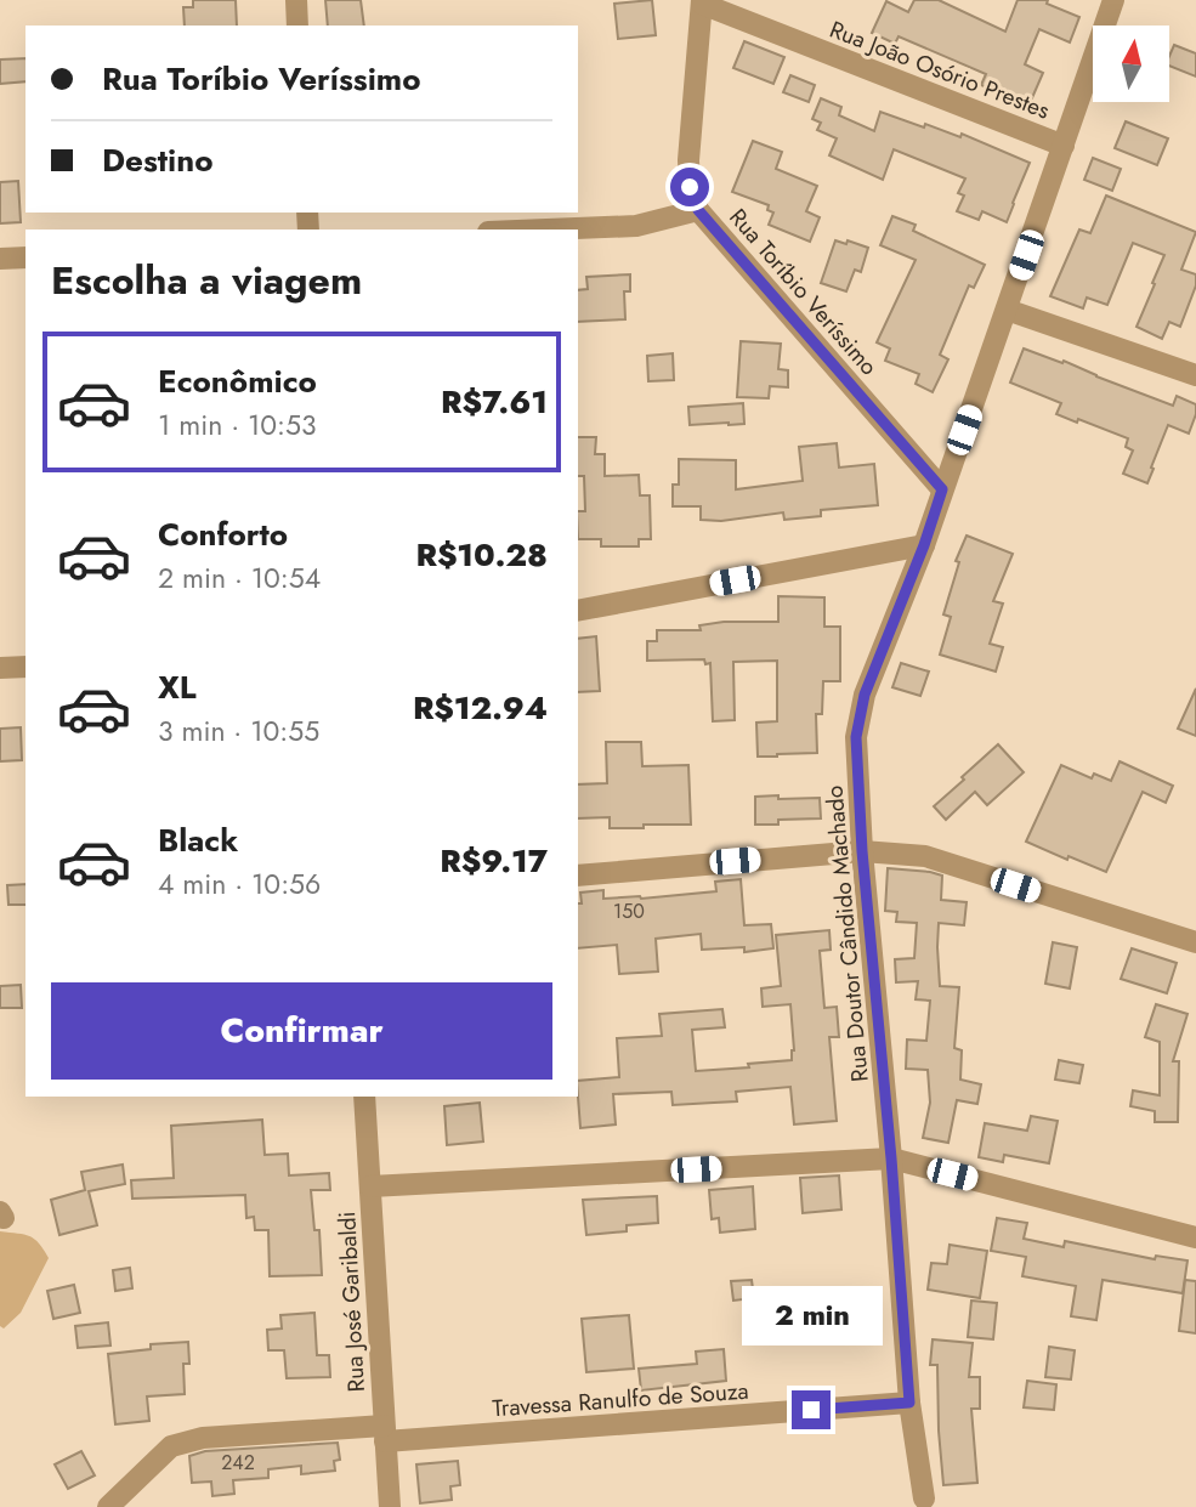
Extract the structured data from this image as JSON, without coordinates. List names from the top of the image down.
{
  "streets": {
    "street": [
      "Rua João Osório Prestes",
      "Rua Toríbio Veríssimo",
      "Rua Doutor Cândido Machado",
      "Rua José Garibaldi",
      "Travessa Ranulfo de Souza"
    ]
  },
  "crossings": [
    ["Rua João Osório Prestes", "Rua Toríbio Veríssimo"],
    ["Rua João Osório Prestes", "Rua Doutor Cândido Machado"],
    ["Rua Toríbio Veríssimo", "Rua Doutor Cândido Machado"],
    ["Rua Doutor Cândido Machado", "Travessa Ranulfo de Souza"],
    ["Rua José Garibaldi", "Travessa Ranulfo de Souza"]
  ],
  "house_numbers": ["150", "242"],
  "north": "top",
  "page": {
    "banner": ["Rua Toríbio Veríssimo", "Destino"],
    "heading": "Escolha a viagem",
    "list": [
      {
        "name": "Econômico",
        "note": "1 min · 10:53",
        "value": "R$7.61"
      },
      {
        "name": "Conforto",
        "note": "2 min · 10:54",
        "value": "R$10.28"
      },
      {
        "name": "XL",
        "note": "3 min · 10:55",
        "value": "R$12.94"
      },
      {
        "name": "Black",
        "note": "4 min · 10:56",
        "value": "R$9.17"
      }
    ],
    "buttons": "Confirmar",
    "bubble": "2 min"
  }
}
